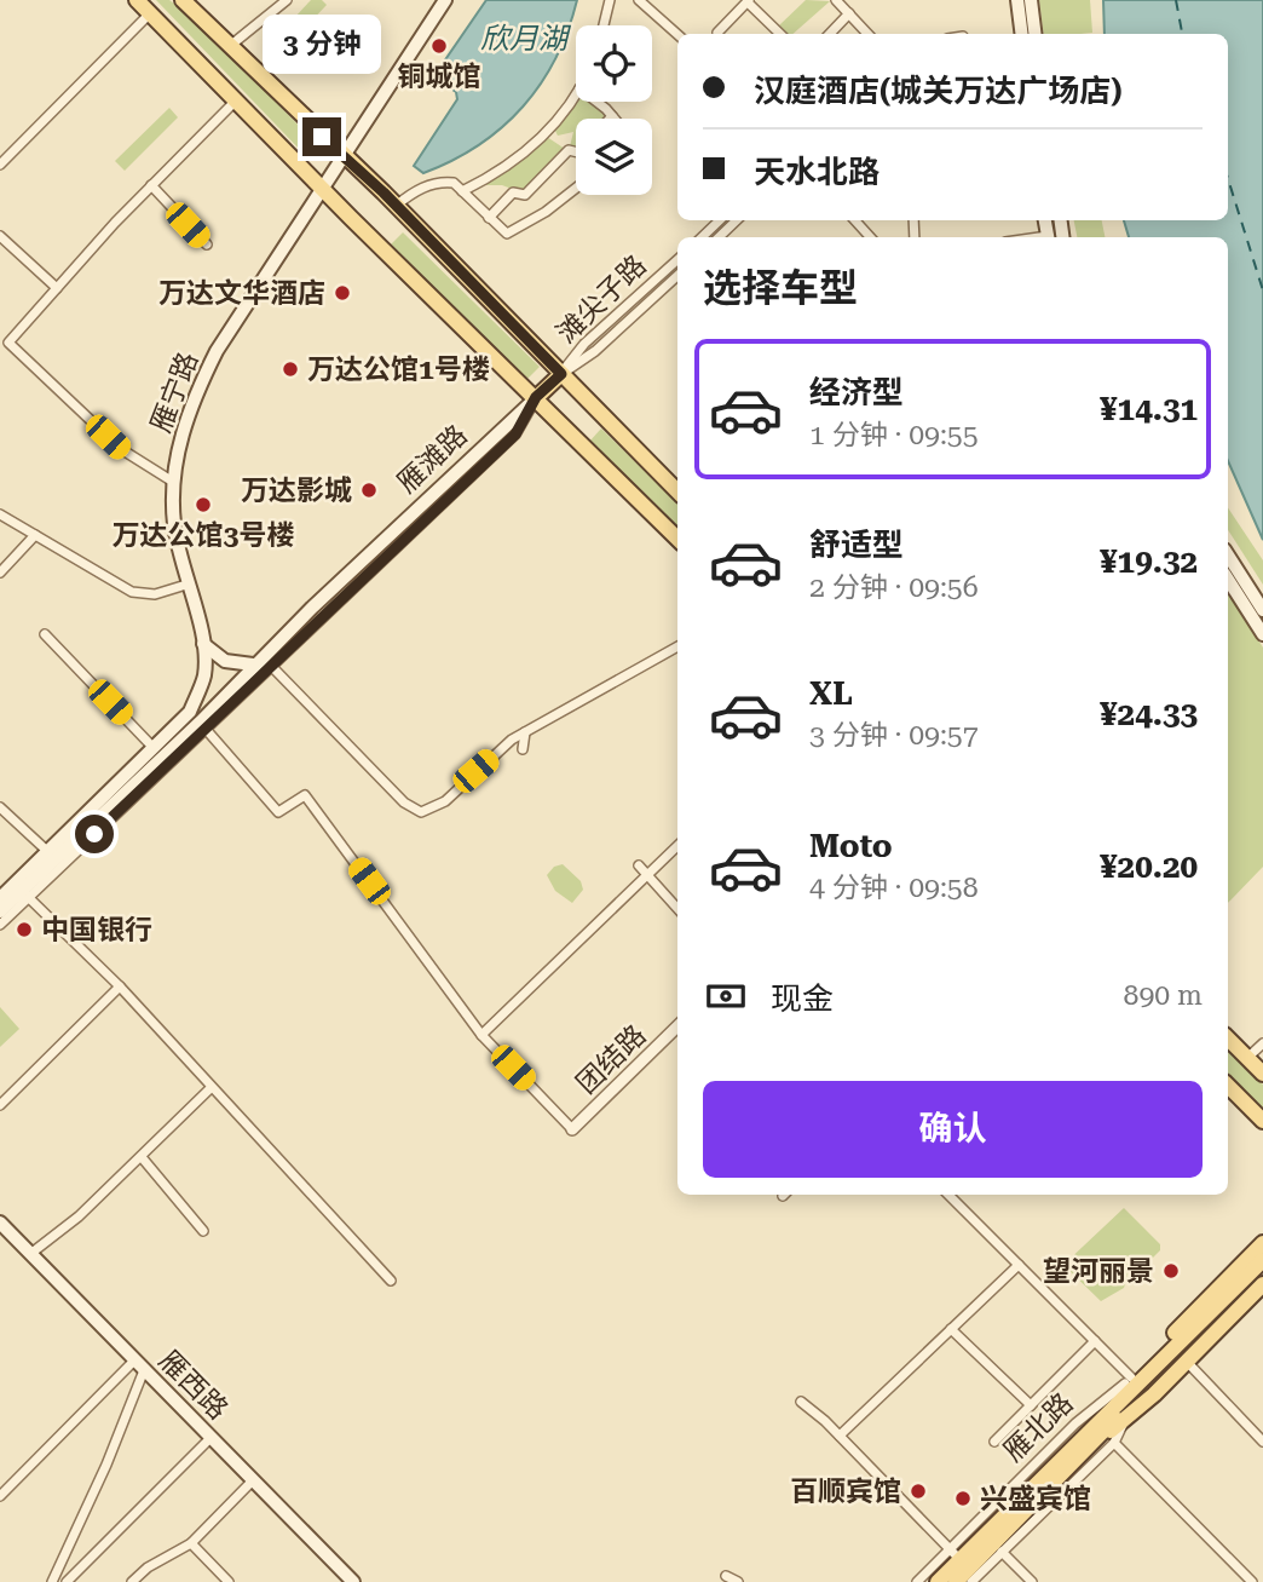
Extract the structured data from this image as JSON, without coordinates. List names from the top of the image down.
{
  "streets": {
    "main road": [
      "雁宁路",
      "雁滩路",
      "雁西路",
      "雁北路"
    ],
    "street": ["滩尖子路", "团结路"]
  },
  "crossings": [
    ["雁宁路", "雁滩路"]
  ],
  "water": ["欣月湖"],
  "places": [
    "铜城馆",
    "万达文华酒店",
    "万达公馆1号楼",
    "万达影城",
    "万达公馆3号楼",
    "中国银行",
    "望河丽景",
    "百顺宾馆",
    "兴盛宾馆"
  ],
  "page": {
    "bubble": "3 分钟",
    "banner": ["汉庭酒店(城关万达广场店)", "天水北路"],
    "heading": "选择车型",
    "list": [
      {
        "name": "经济型",
        "note": "1 分钟 · 09:55",
        "value": "¥14.31"
      },
      {
        "name": "舒适型",
        "note": "2 分钟 · 09:56",
        "value": "¥19.32"
      },
      {
        "name": "XL",
        "note": "3 分钟 · 09:57",
        "value": "¥24.33"
      },
      {
        "name": "Moto",
        "note": "4 分钟 · 09:58",
        "value": "¥20.20"
      }
    ],
    "pay": ["现金", "890 m"],
    "buttons": "确认"
  }
}
